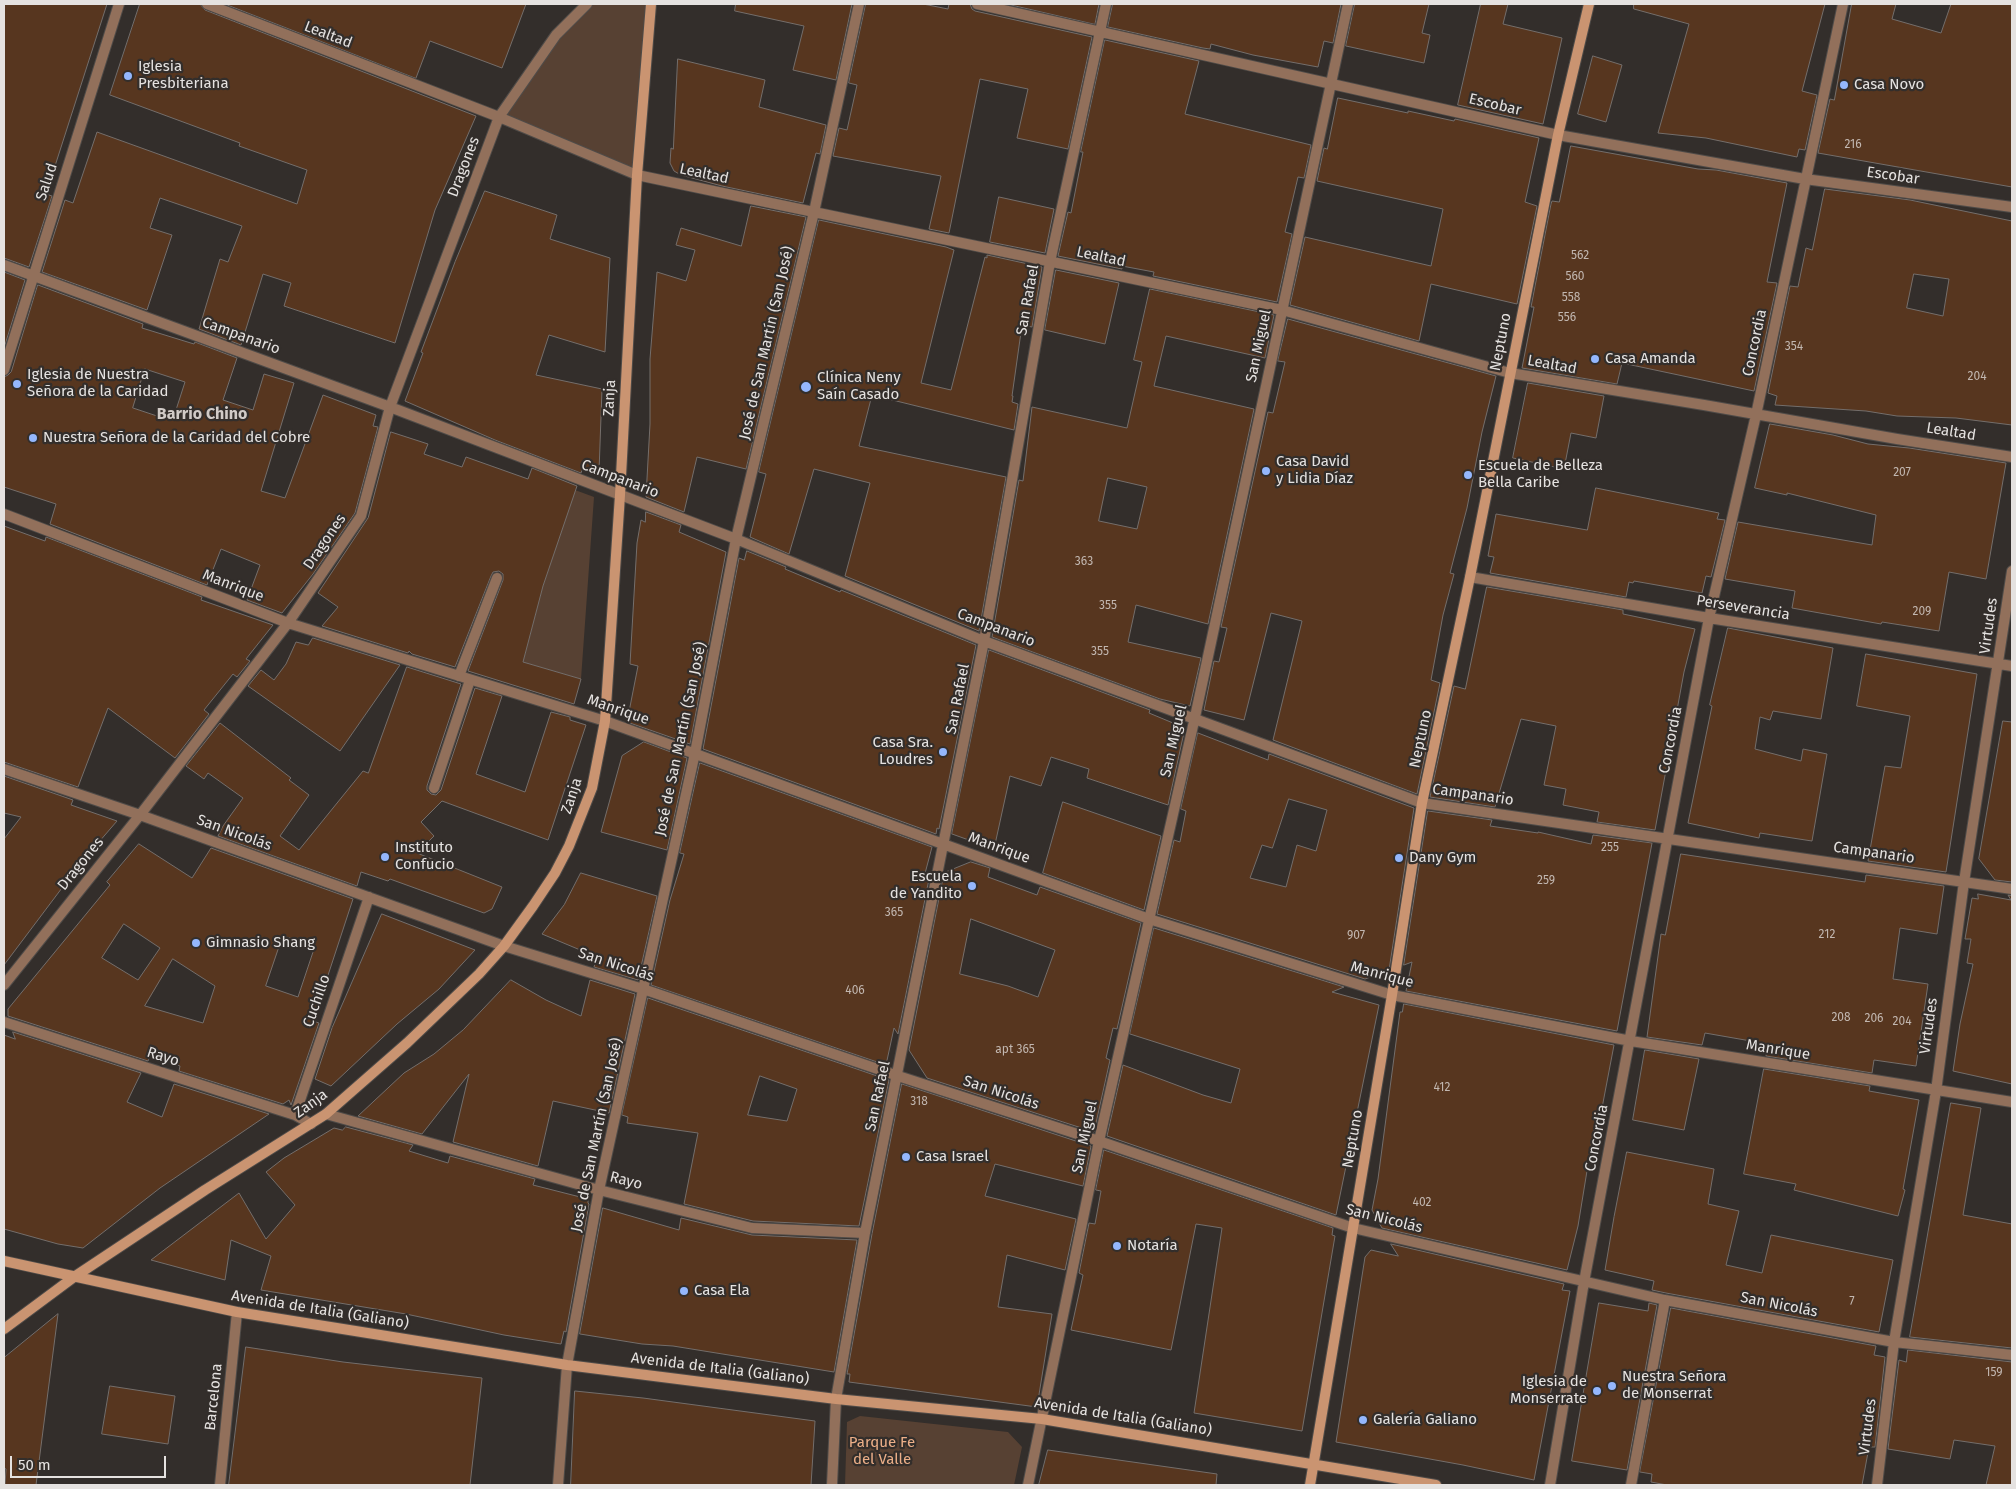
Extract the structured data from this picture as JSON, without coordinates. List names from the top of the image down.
{
  "streets": {
    "main road": ["Neptuno", "Zanja", "Avenida de Italia (Galiano)"],
    "street": [
      "Lealtad",
      "Escobar",
      "Dragones",
      "Salud",
      "San Rafael",
      "Campanario",
      "José de San Martín (San José)",
      "Concordia",
      "San Miguel",
      "Manrique",
      "Perseverancia",
      "Virtudes",
      "San Nicolás",
      "Cuchillo",
      "Rayo",
      "Barcelona"
    ]
  },
  "crossings": [
    ["Lealtad", "Dragones"],
    ["Lealtad", "San Rafael"],
    ["Lealtad", "Neptuno"],
    ["Lealtad", "José de San Martín (San José)"],
    ["Lealtad", "Concordia"],
    ["Lealtad", "San Miguel"],
    ["Lealtad", "Zanja"],
    ["Escobar", "San Rafael"],
    ["Escobar", "Neptuno"],
    ["Escobar", "Concordia"],
    ["Escobar", "San Miguel"],
    ["Dragones", "Campanario"],
    ["Dragones", "Manrique"],
    ["Dragones", "San Nicolás"],
    ["Salud", "Campanario"],
    ["San Rafael", "Campanario"],
    ["San Rafael", "Manrique"],
    ["San Rafael", "San Nicolás"],
    ["San Rafael", "Rayo"],
    ["San Rafael", "Avenida de Italia (Galiano)"],
    ["Campanario", "Neptuno"],
    ["Campanario", "José de San Martín (San José)"],
    ["Campanario", "Concordia"],
    ["Campanario", "San Miguel"],
    ["Campanario", "Zanja"],
    ["Campanario", "Virtudes"],
    ["Neptuno", "Manrique"],
    ["Neptuno", "Perseverancia"],
    ["Neptuno", "San Nicolás"],
    ["Neptuno", "Avenida de Italia (Galiano)"],
    ["José de San Martín (San José)", "Manrique"],
    ["José de San Martín (San José)", "San Nicolás"],
    ["José de San Martín (San José)", "Rayo"],
    ["José de San Martín (San José)", "Avenida de Italia (Galiano)"],
    ["Concordia", "Manrique"],
    ["Concordia", "Perseverancia"],
    ["Concordia", "San Nicolás"],
    ["San Miguel", "Manrique"],
    ["San Miguel", "San Nicolás"],
    ["San Miguel", "Avenida de Italia (Galiano)"],
    ["Zanja", "Manrique"],
    ["Zanja", "San Nicolás"],
    ["Zanja", "Rayo"],
    ["Zanja", "Avenida de Italia (Galiano)"],
    ["Manrique", "Virtudes"],
    ["Perseverancia", "Virtudes"],
    ["Virtudes", "San Nicolás"],
    ["San Nicolás", "Cuchillo"],
    ["Cuchillo", "Rayo"],
    ["Avenida de Italia (Galiano)", "Barcelona"]
  ],
  "districts": ["Barrio Chino"],
  "parks": ["Parque Fe del Valle"],
  "places": [
    "Iglesia Presbiteriana",
    "Casa Novo",
    "Casa Amanda",
    "Iglesia de Nuestra Señora de la Caridad",
    "Clínica Neny Saín Casado",
    "Nuestra Señora de la Caridad del Cobre",
    "Casa David y Lidia Díaz",
    "Escuela de Belleza Bella Caribe",
    "Casa Sra. Loudres",
    "Instituto Confucio",
    "Dany Gym",
    "Escuela de Yandito",
    "Gimnasio Shang",
    "Casa Israel",
    "Notaría",
    "Casa Ela",
    "Nuestra Señora de Monserrat",
    "Iglesia de Monserrate",
    "Galería Galiano"
  ],
  "house_numbers": [
    "216",
    "562",
    "560",
    "558",
    "556",
    "354",
    "204",
    "207",
    "363",
    "355",
    "209",
    "355",
    "255",
    "259",
    "365",
    "212",
    "907",
    "406",
    "208",
    "206",
    "204",
    "apt 365",
    "412",
    "318",
    "402",
    "7",
    "159"
  ],
  "scale_bar": "50 m"
}
